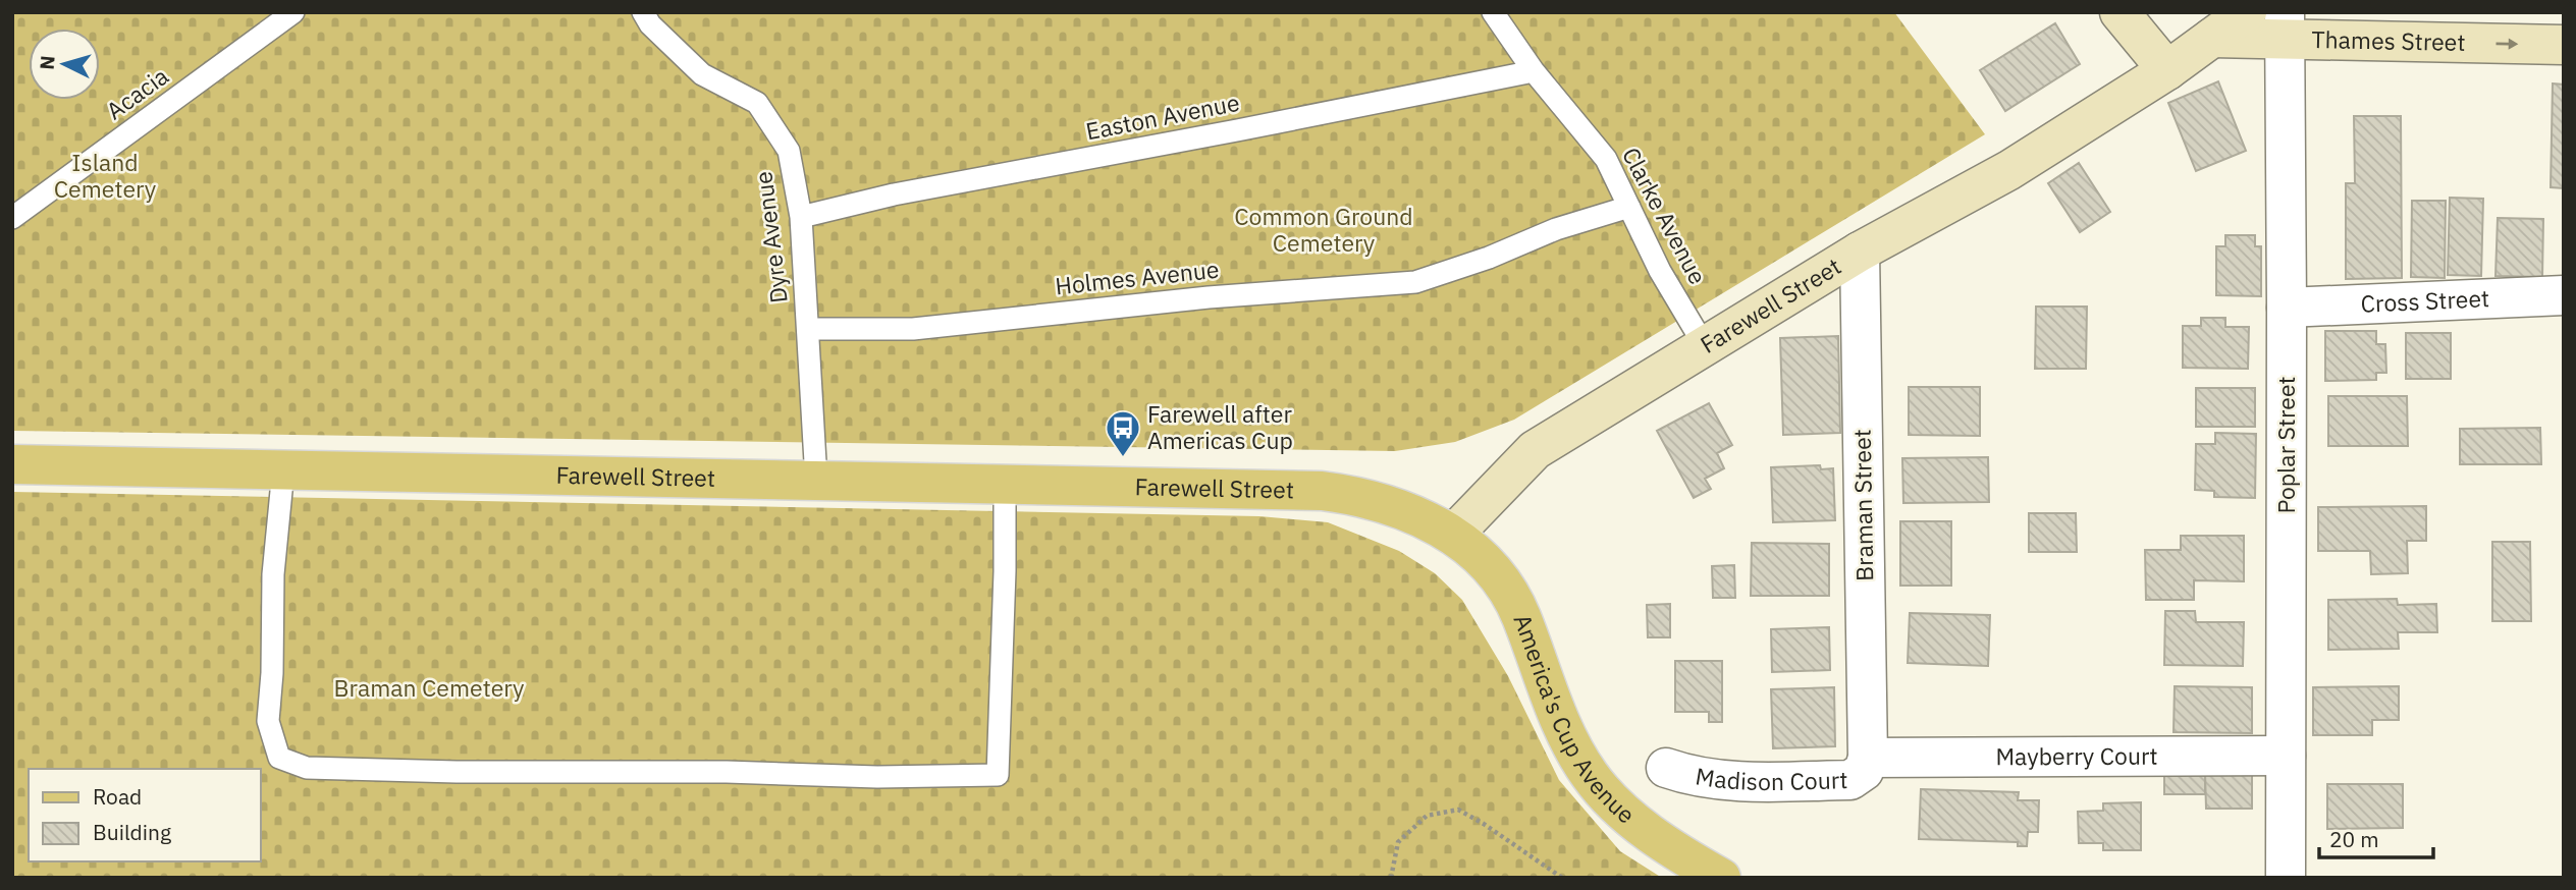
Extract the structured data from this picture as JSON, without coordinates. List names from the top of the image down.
{
  "streets": {
    "main road": ["Thames Street", "Farewell Street", "America's Cup Avenue"],
    "street": [
      "Cross Street",
      "Poplar Street",
      "Braman Street",
      "Mayberry Court",
      "Madison Court"
    ],
    "lane": [
      "Acacia",
      "Easton Avenue",
      "Clarke Avenue",
      "Dyre Avenue",
      "Holmes Avenue"
    ]
  },
  "crossings": [
    ["Thames Street", "Farewell Street"],
    ["Thames Street", "Poplar Street"],
    ["Easton Avenue", "Clarke Avenue"],
    ["Easton Avenue", "Dyre Avenue"],
    ["Clarke Avenue", "Holmes Avenue"],
    ["Clarke Avenue", "Farewell Street"],
    ["Dyre Avenue", "Holmes Avenue"],
    ["Dyre Avenue", "Farewell Street"],
    ["Cross Street", "Poplar Street"],
    ["Farewell Street", "Braman Street"],
    ["Farewell Street", "America's Cup Avenue"],
    ["Poplar Street", "Mayberry Court"],
    ["Braman Street", "Mayberry Court"],
    ["Braman Street", "Madison Court"],
    ["Mayberry Court", "Madison Court"]
  ],
  "one_way": ["Thames Street"],
  "parks": ["Island Cemetery", "Common Ground Cemetery", "Braman Cemetery"],
  "places": {
    "bus stop": ["Farewell after Americas Cup"]
  },
  "legend": ["Road", "Building"],
  "scale_bar": "20 m",
  "north": "left"
}
